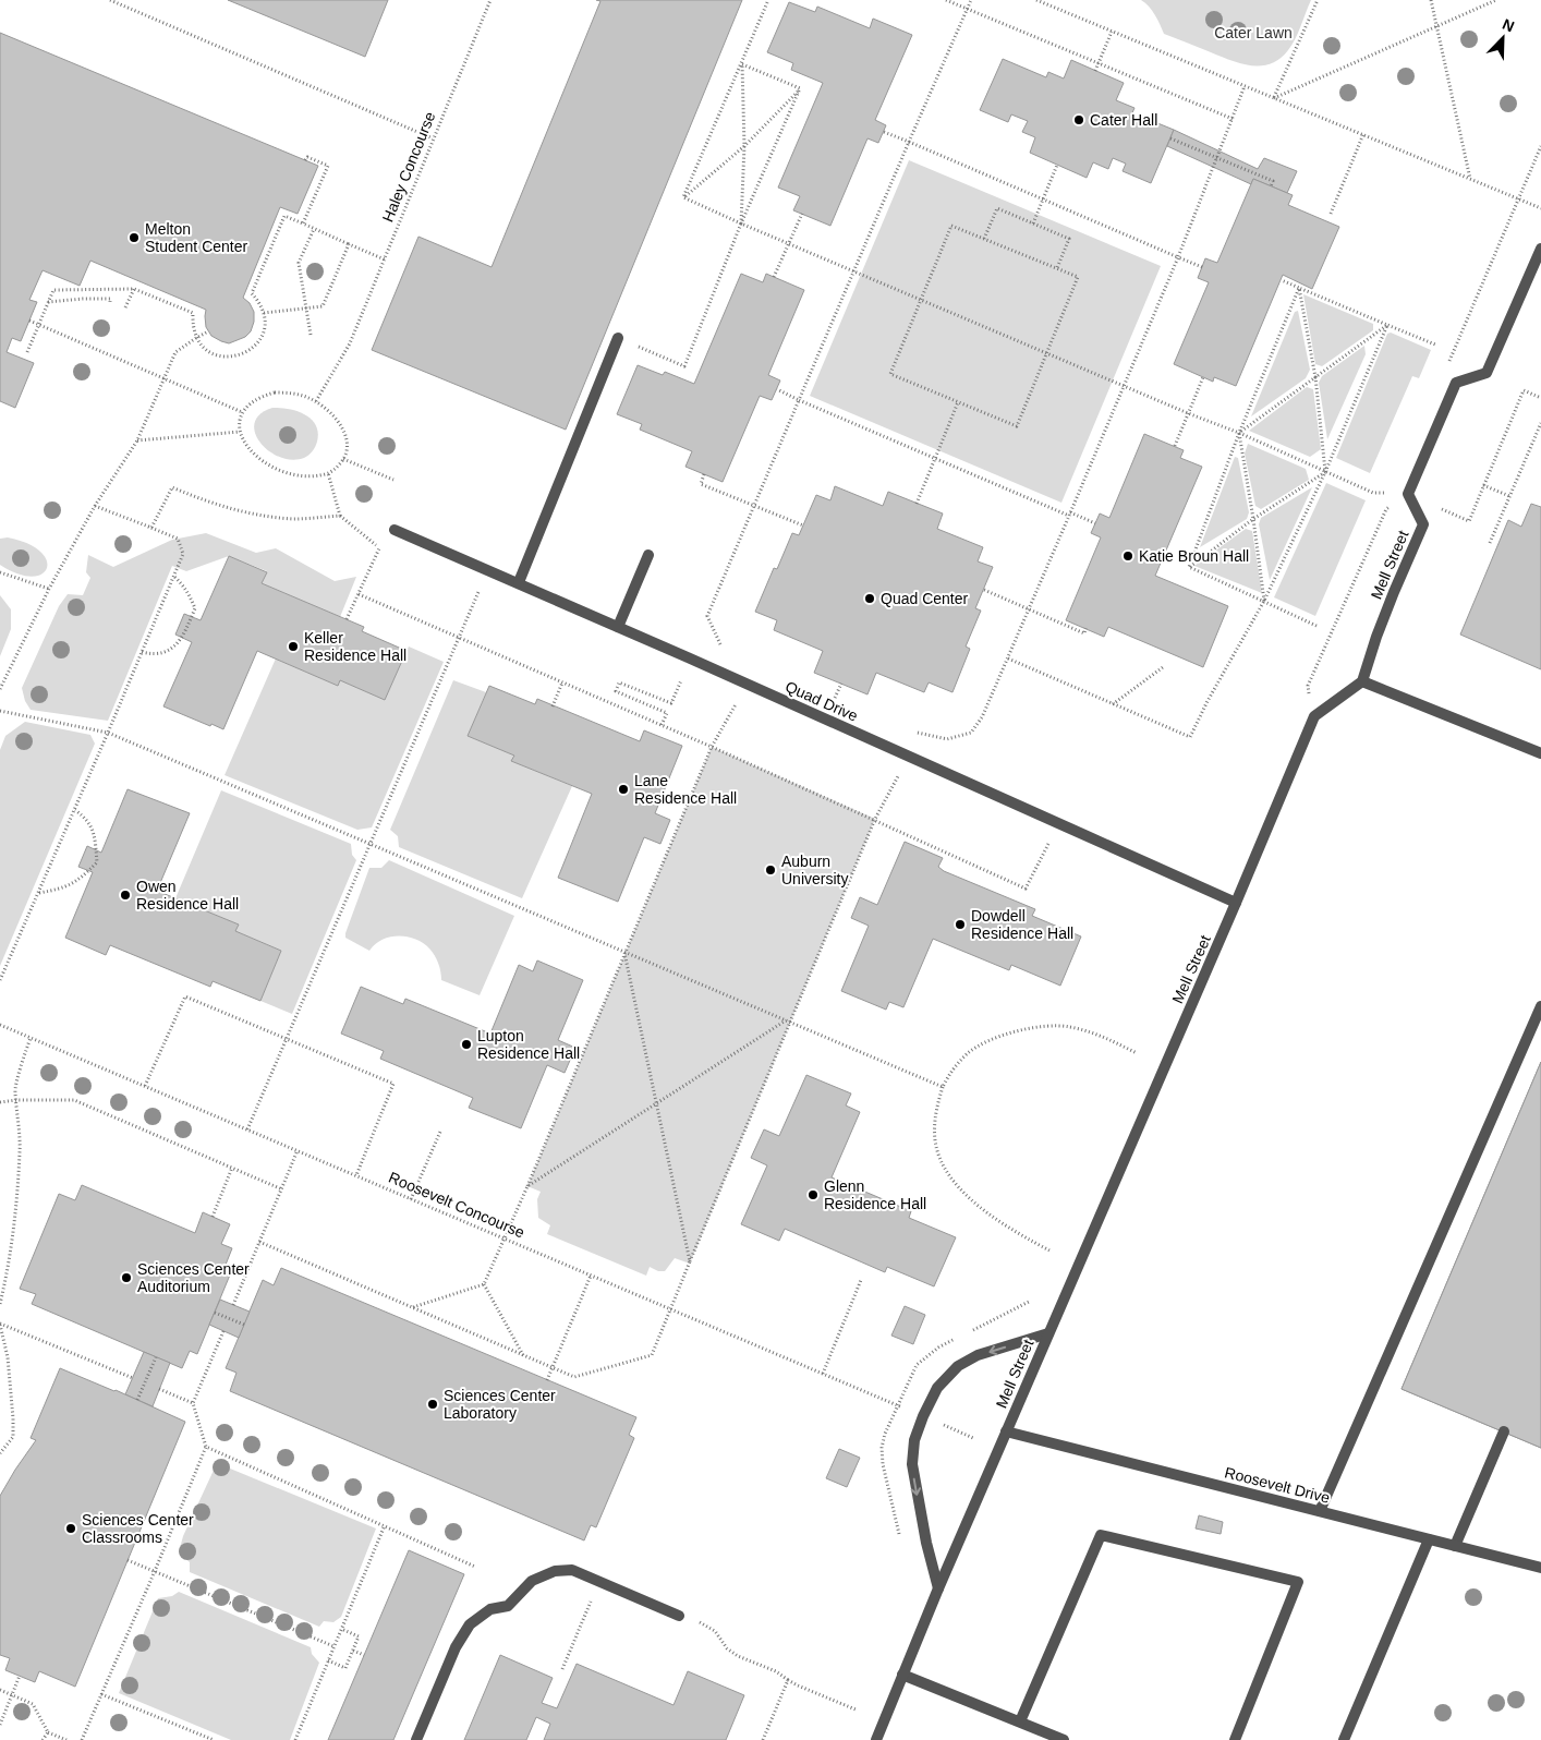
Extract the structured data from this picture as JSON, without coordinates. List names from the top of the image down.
{
  "streets": {
    "street": ["Mell Street", "Quad Drive", "Roosevelt Drive"],
    "path": ["Haley Concourse", "Roosevelt Concourse"]
  },
  "crossings": [
    ["Mell Street", "Quad Drive"],
    ["Mell Street", "Roosevelt Drive"]
  ],
  "parks": ["Cater Lawn"],
  "places": [
    "Cater Hall",
    "Melton Student Center",
    "Katie Broun Hall",
    "Quad Center",
    "Keller Residence Hall",
    "Lane Residence Hall",
    "Auburn University",
    "Owen Residence Hall",
    "Dowdell Residence Hall",
    "Lupton Residence Hall",
    "Glenn Residence Hall",
    "Sciences Center Auditorium",
    "Sciences Center Laboratory",
    "Sciences Center Classrooms"
  ],
  "north": "top right"
}
